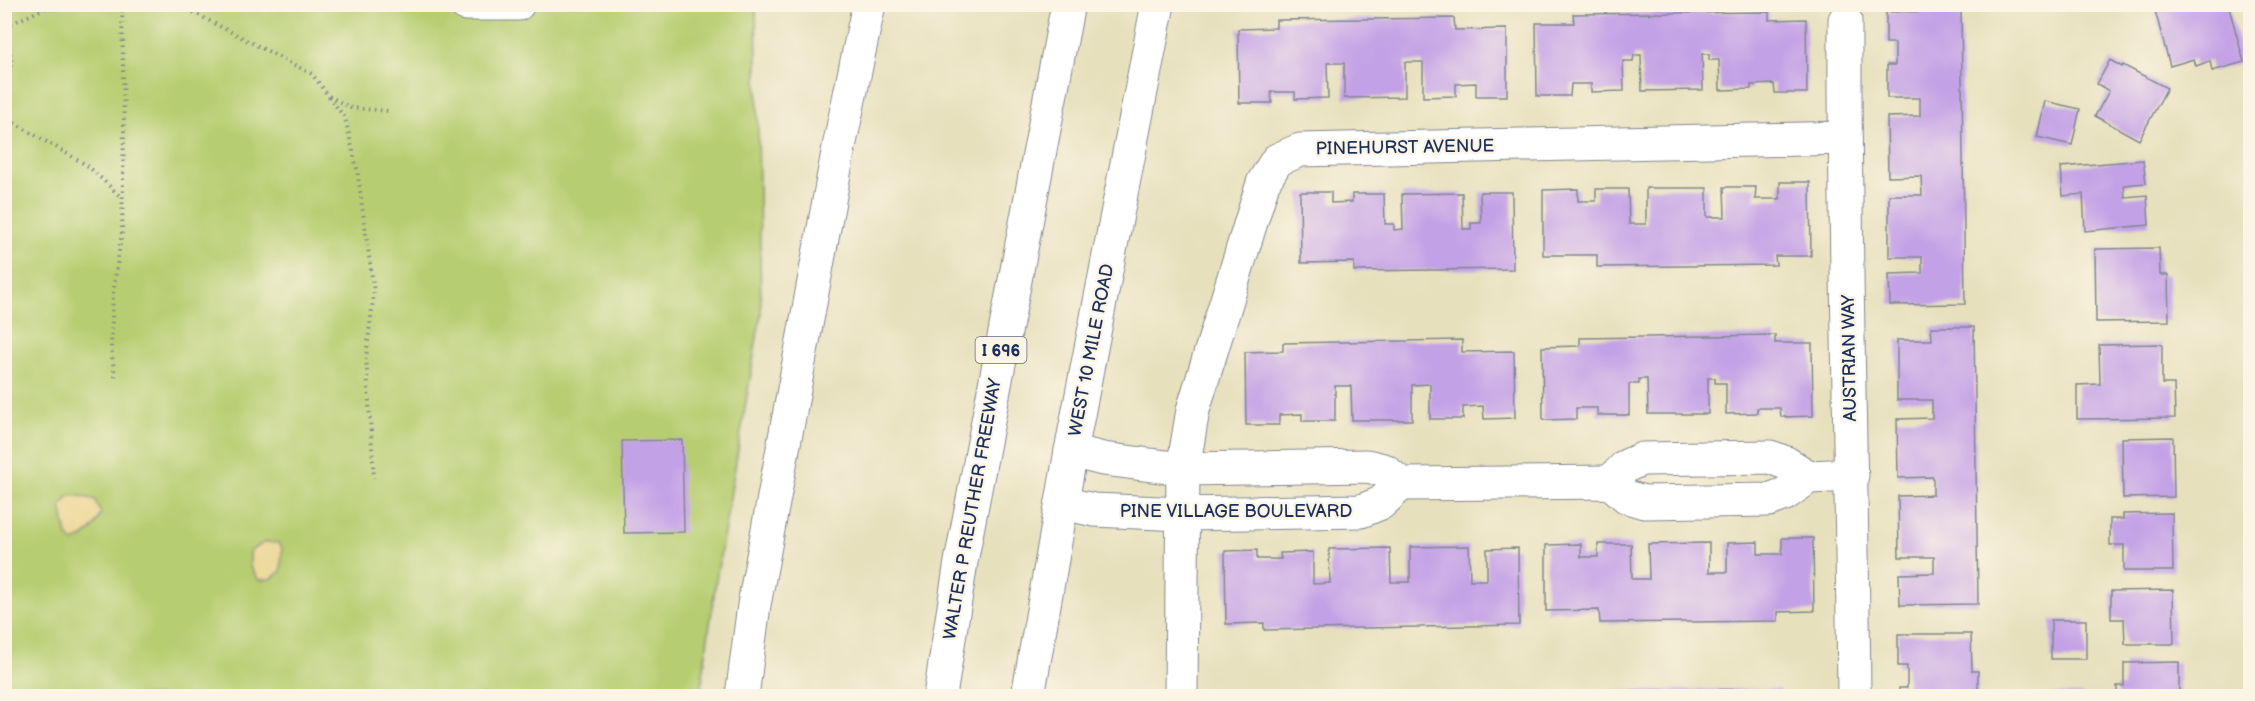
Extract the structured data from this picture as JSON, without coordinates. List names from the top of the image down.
{
  "streets": {
    "main road": [
      "PINEHURST AVENUE",
      "I 696",
      "WEST 10 MILE ROAD",
      "AUSTRIAN WAY",
      "WALTER P REUTHER FREEWAY",
      "PINE VILLAGE BOULEVARD"
    ]
  },
  "crossings": [
    ["PINEHURST AVENUE", "AUSTRIAN WAY"],
    ["PINEHURST AVENUE", "PINE VILLAGE BOULEVARD"],
    ["WEST 10 MILE ROAD", "PINE VILLAGE BOULEVARD"]
  ]
}
